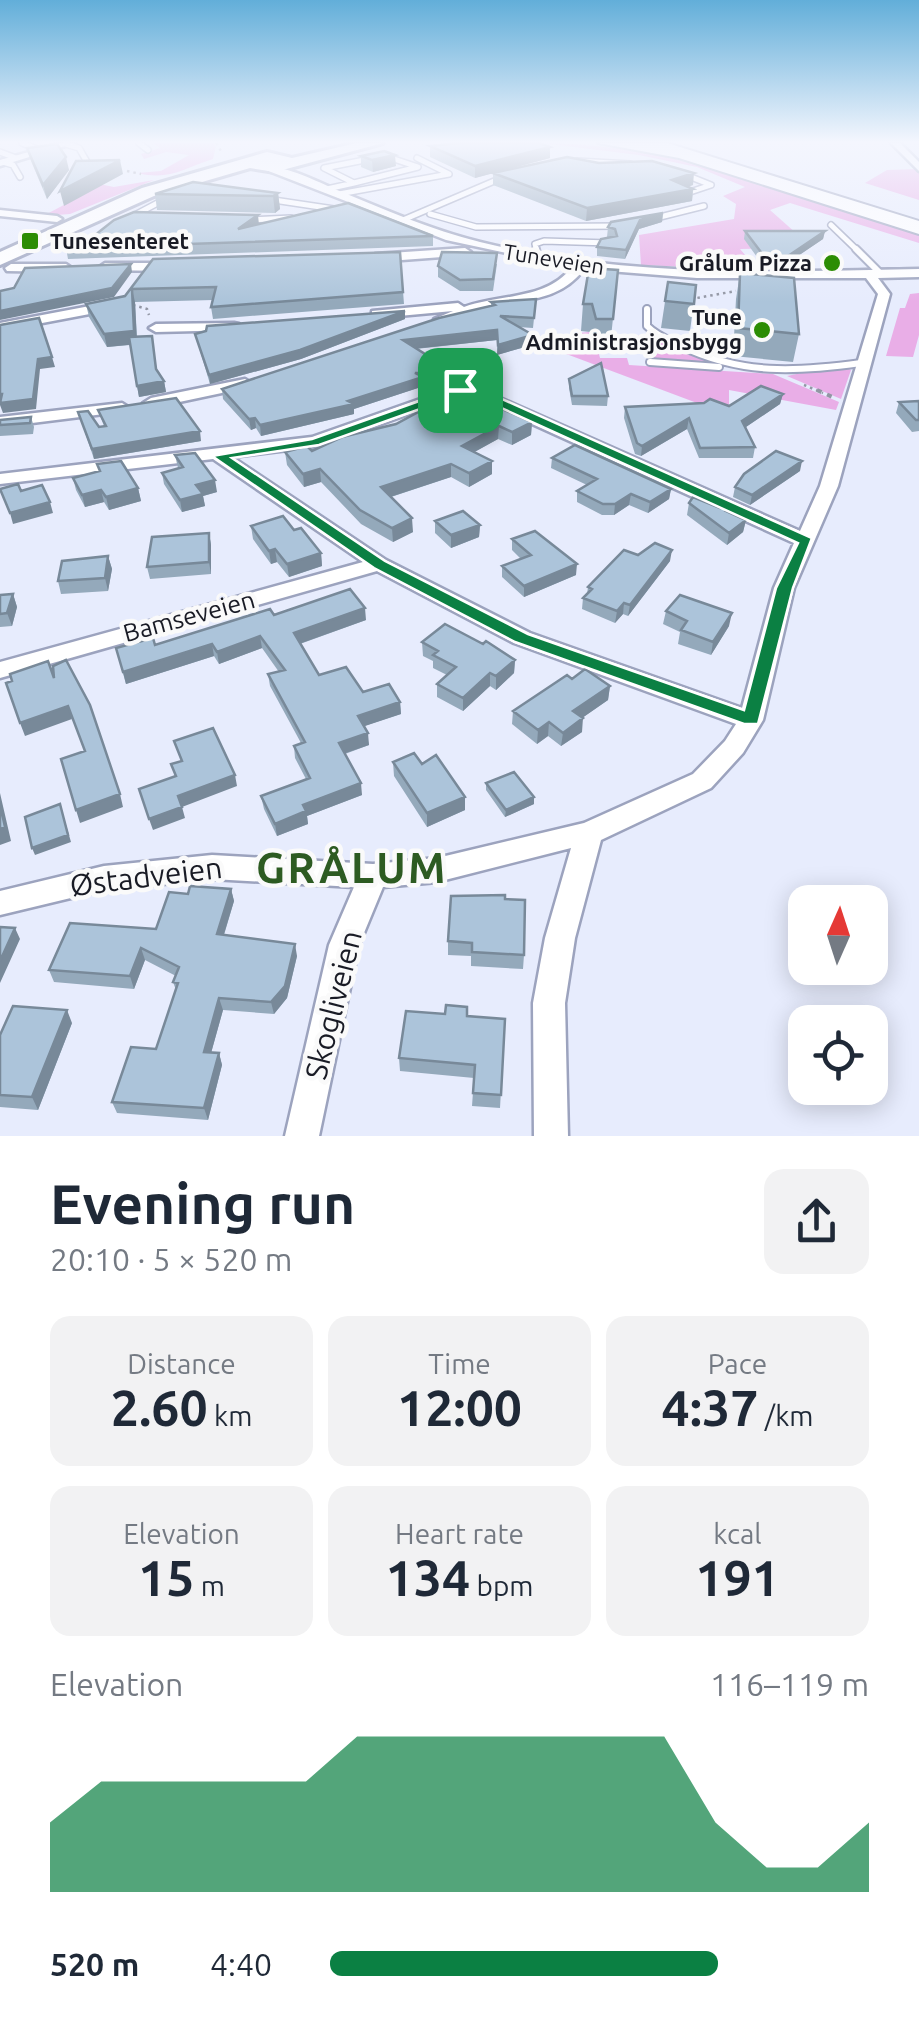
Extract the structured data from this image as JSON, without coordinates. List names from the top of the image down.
{
  "streets": {
    "street": [
      "Tuneveien",
      "Bamseveien",
      "Østadveien",
      "Skogliveien"
    ]
  },
  "crossings": [
    ["Østadveien", "Skogliveien"]
  ],
  "districts": ["GRÅLUM"],
  "places": {
    "transit": ["Tunesenteret"],
    "other": ["Grålum Pizza", "Tune Administrasjonsbygg"]
  },
  "north": "top",
  "page": {
    "heading": ["Evening run", "20:10 · 5 × 520 m"],
    "stats": [
      ["Distance", "2.60 km"],
      ["Time", "12:00"],
      ["Pace", "4:37 /km"],
      ["Elevation", "15 m"],
      ["Heart rate", "134 bpm"],
      ["kcal", "191"]
    ],
    "chart": ["Elevation", "116–119 m"],
    "list": [
      {
        "name": "520 m",
        "note": "4:40"
      }
    ]
  }
}
